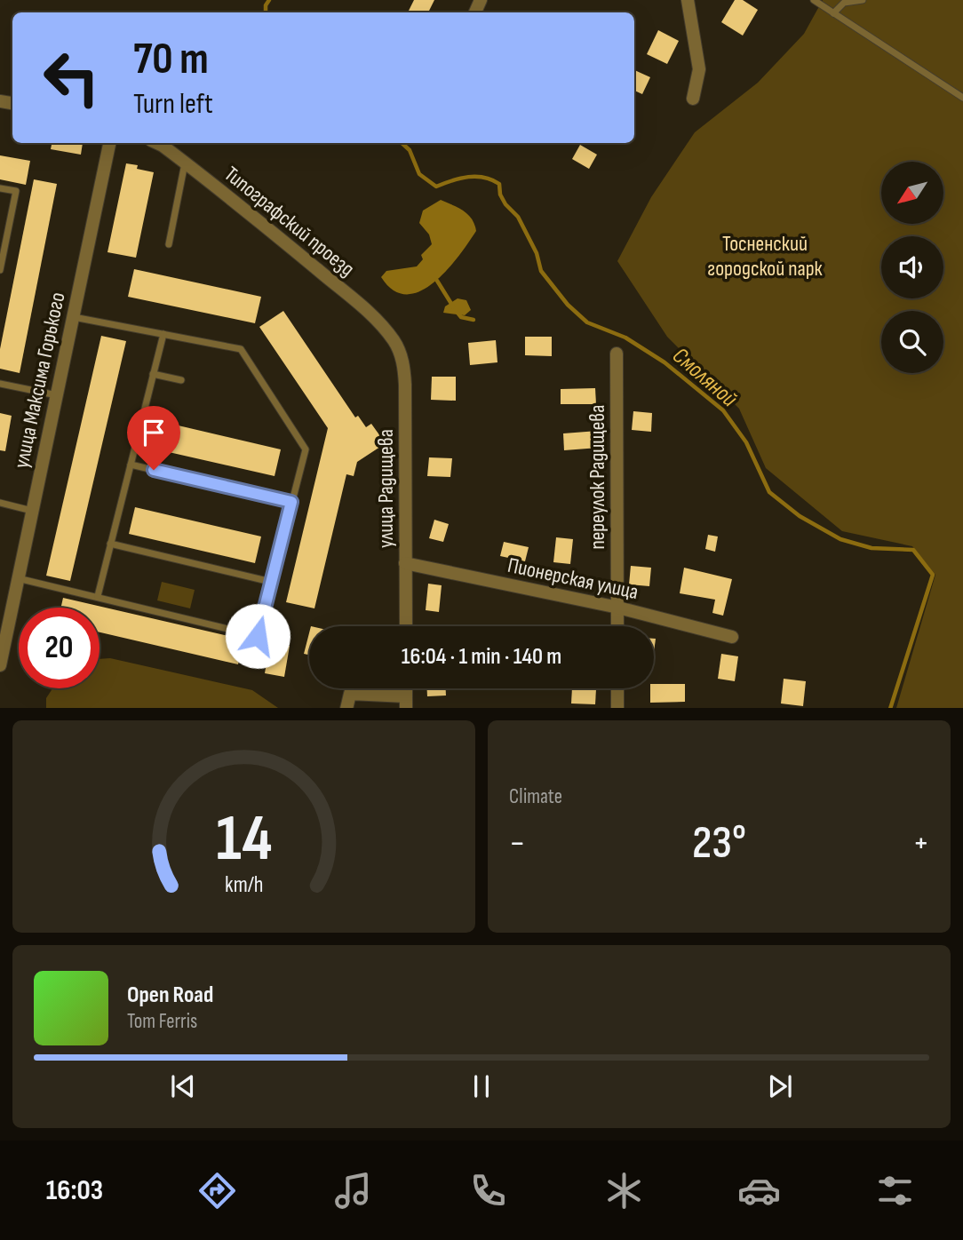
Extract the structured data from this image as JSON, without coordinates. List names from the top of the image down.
{
  "streets": {
    "street": [
      "Типографский проезд",
      "улица Максима Горького",
      "переулок Радищева",
      "улица Радищева",
      "Пионерская улица"
    ]
  },
  "crossings": [
    ["Типографский проезд", "улица Радищева"],
    ["переулок Радищева", "Пионерская улица"],
    ["улица Радищева", "Пионерская улица"]
  ],
  "water": ["Смоляной"],
  "parks": ["Тосненский городской парк"],
  "north": "bottom left",
  "page": {
    "turn": ["70 m", "Turn left"],
    "limit": "20",
    "trip": "16:04 · 1 min · 140 m",
    "tile": "Climate",
    "heat": ["−", "23°", "+"],
    "song": ["Open Road", "Tom Ferris"],
    "tabs": "16:03",
    "gauge": ["14", "km/h"]
  }
}
